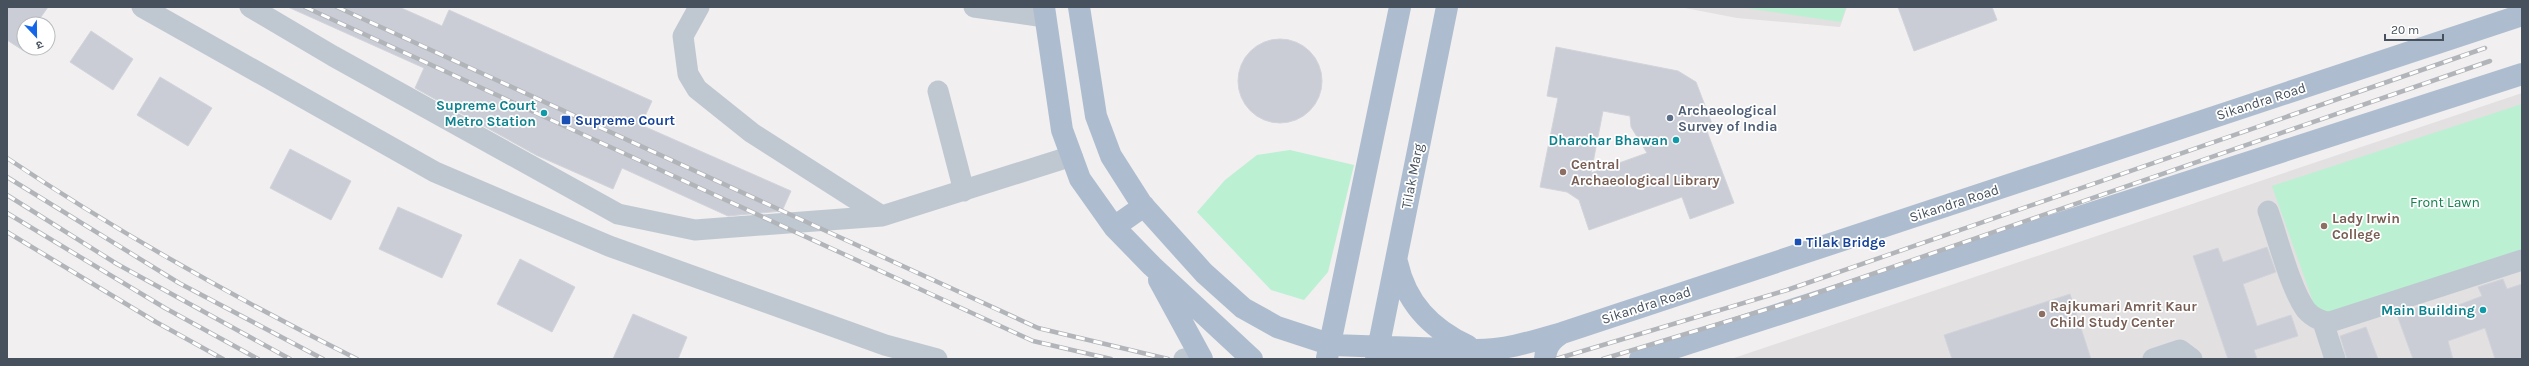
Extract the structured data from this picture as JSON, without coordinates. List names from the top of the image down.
{
  "streets": {
    "main road": ["Sikandra Road", "Tilak Marg"]
  },
  "crossings": [
    ["Sikandra Road", "Tilak Marg"]
  ],
  "parks": ["Front Lawn"],
  "places": {
    "other": [
      "Supreme Court Metro Station",
      "Archaeological Survey of India",
      "Dharohar Bhawan",
      "Central Archaeological Library",
      "Lady Irwin College",
      "Main Building",
      "Rajkumari Amrit Kaur Child Study Center"
    ],
    "transit": ["Supreme Court", "Tilak Bridge"]
  },
  "scale_bar": "20 m",
  "north": "bottom"
}
